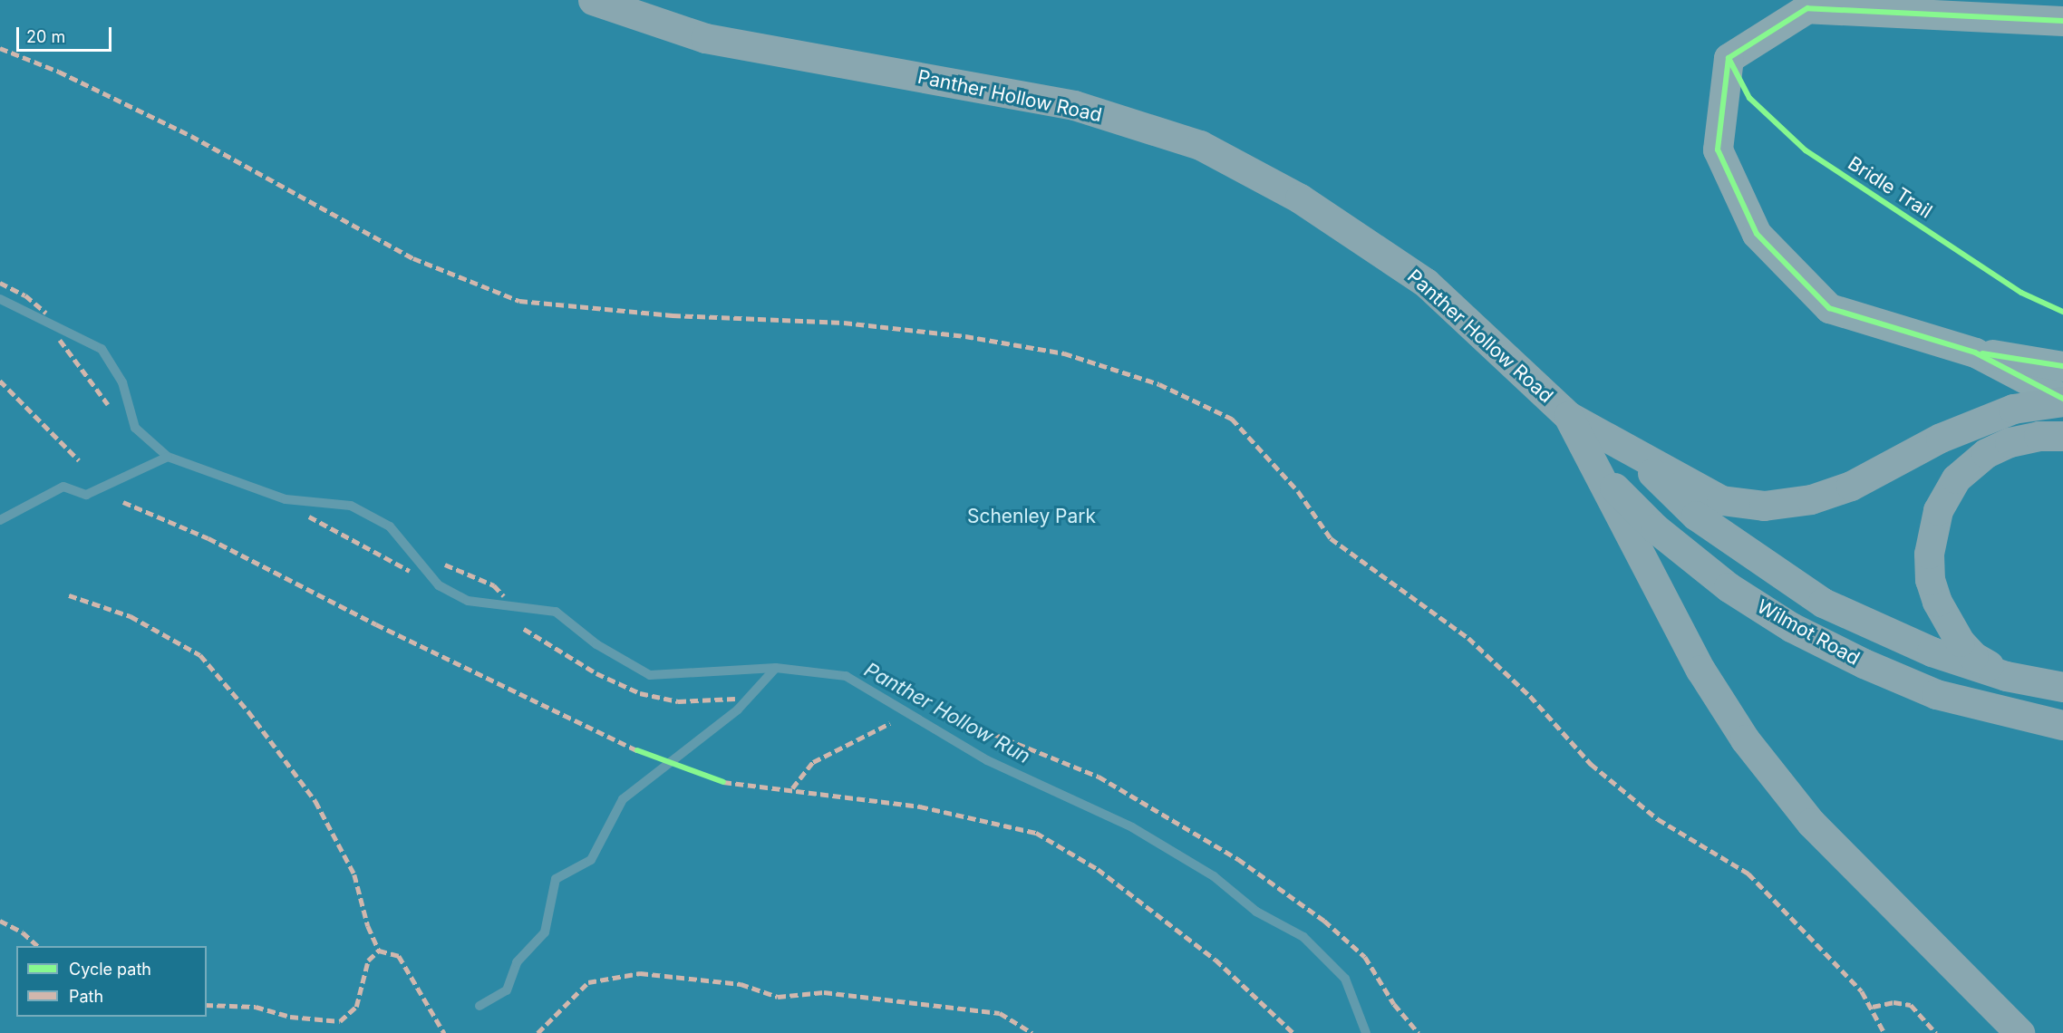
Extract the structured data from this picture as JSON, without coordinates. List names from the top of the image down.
{
  "streets": {
    "main road": ["Panther Hollow Road", "Wilmot Road"],
    "cycle path": ["Bridle Trail"]
  },
  "crossings": [
    ["Panther Hollow Road", "Wilmot Road"]
  ],
  "water": ["Panther Hollow Run"],
  "parks": ["Schenley Park"],
  "legend": ["Cycle path", "Path"],
  "scale_bar": "20 m"
}
